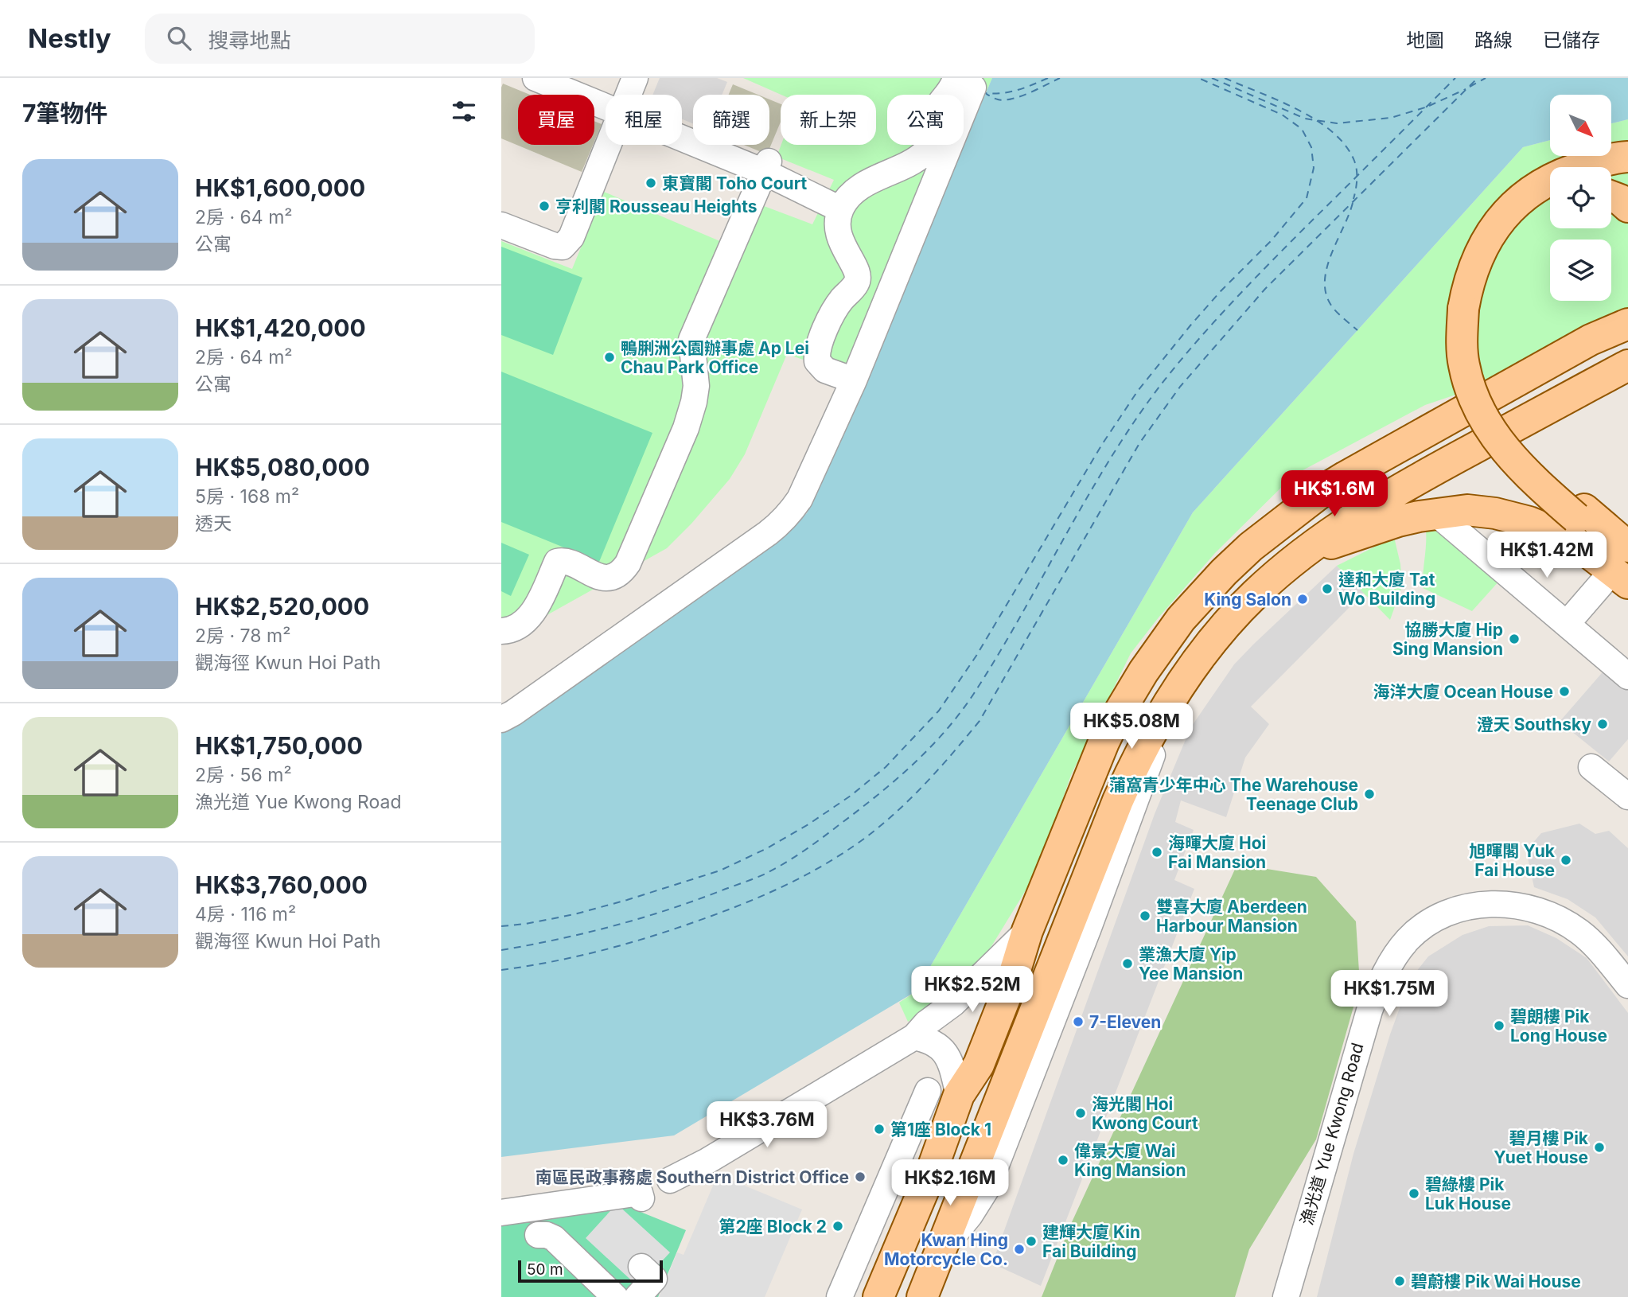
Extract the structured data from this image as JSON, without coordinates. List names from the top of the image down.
{
  "streets": {
    "street": ["漁光道 Yue Kwong Road"]
  },
  "places": [
    "東寶閣 Toho Court",
    "亨利閣 Rousseau Heights",
    "鴨脷洲公園辦事處 Ap Lei Chau Park Office",
    "達和大廈 Tat Wo Building",
    "King Salon",
    "協勝大廈 Hip Sing Mansion",
    "海洋大廈 Ocean House",
    "澄天 Southsky",
    "蒲窩青少年中心 The Warehouse Teenage Club",
    "海暉大廈 Hoi Fai Mansion",
    "旭暉閣 Yuk Fai House",
    "雙喜大廈 Aberdeen Harbour Mansion",
    "業漁大廈 Yip Yee Mansion",
    "7-Eleven",
    "碧朗樓 Pik Long House",
    "海光閣 Hoi Kwong Court",
    "第1座 Block 1",
    "碧月樓 Pik Yuet House",
    "偉景大廈 Wai King Mansion",
    "南區民政事務處 Southern District Office",
    "碧綠樓 Pik Luk House",
    "第2座 Block 2",
    "建輝大廈 Kin Fai Building",
    "Kwan Hing Motorcycle Co.",
    "碧蔚樓 Pik Wai House"
  ],
  "scale_bar": "50 m",
  "north": "bottom right",
  "page": {
    "header": "Nestly",
    "search": "搜尋地點",
    "nav": ["地圖", "路線", "已儲存"],
    "heading": "7筆物件",
    "chip": [
      "買屋",
      "租屋",
      "篩選",
      "新上架",
      "公寓"
    ],
    "list": [
      {
        "name": "HK$1,600,000",
        "note": "2房 · 64 m² · 公寓"
      },
      {
        "name": "HK$1,420,000",
        "note": "2房 · 64 m² · 公寓"
      },
      {
        "name": "HK$5,080,000",
        "note": "5房 · 168 m² · 透天"
      },
      {
        "name": "HK$2,520,000",
        "note": "2房 · 78 m² · 觀海徑 Kwun Hoi Path"
      },
      {
        "name": "HK$1,750,000",
        "note": "2房 · 56 m² · 漁光道 Yue Kwong Road"
      },
      {
        "name": "HK$3,760,000",
        "note": "4房 · 116 m² · 觀海徑 Kwun Hoi Path"
      }
    ],
    "price": [
      "HK$1.6M",
      "HK$1.42M",
      "HK$5.08M",
      "HK$2.52M",
      "HK$1.75M",
      "HK$3.76M",
      "HK$2.16M"
    ],
    "scale": "50 m"
  }
}
